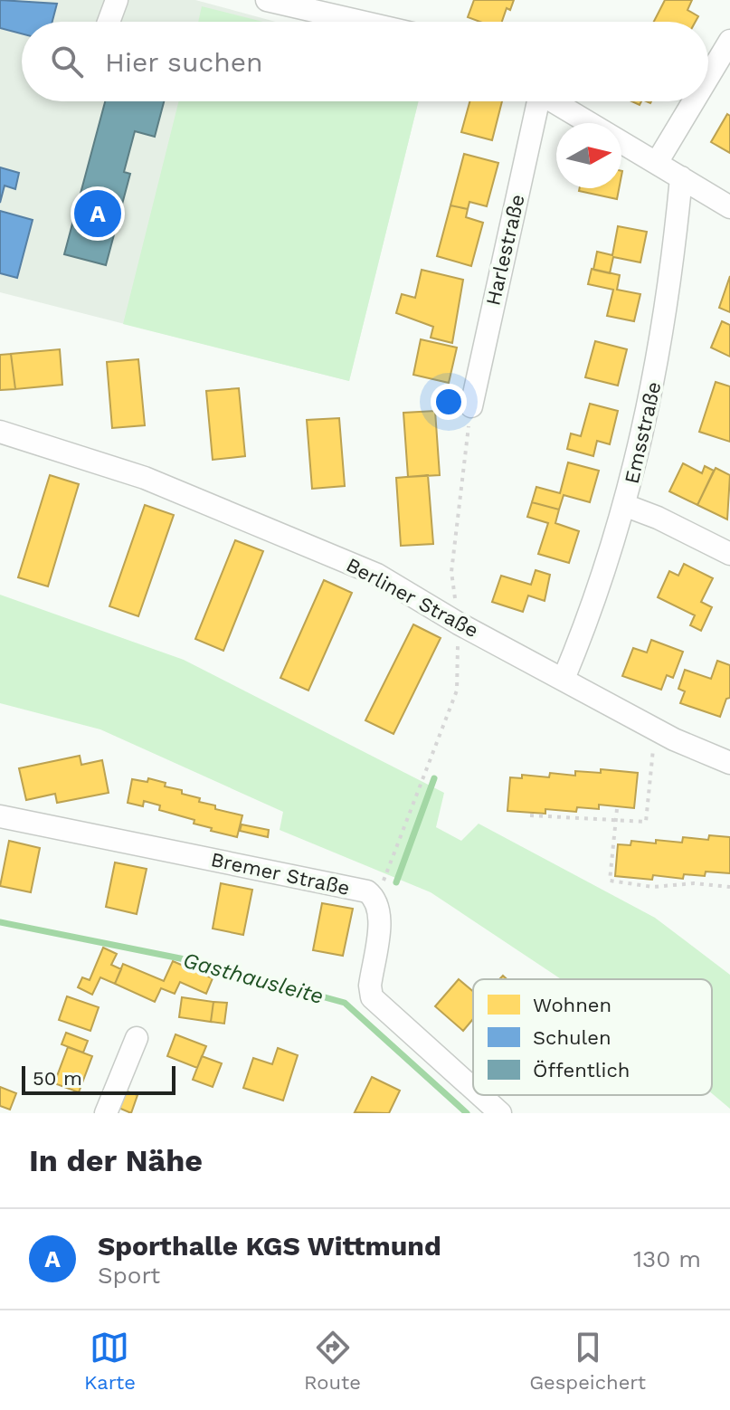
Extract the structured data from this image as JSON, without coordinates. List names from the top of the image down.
{
  "streets": {
    "street": [
      "Harlestraße",
      "Emsstraße",
      "Berliner Straße",
      "Bremer Straße"
    ]
  },
  "crossings": [
    ["Emsstraße", "Berliner Straße"]
  ],
  "water": ["Gasthausleite"],
  "legend": ["Wohnen", "Schulen", "Öffentlich"],
  "scale_bar": "50 m",
  "north": "right",
  "page": {
    "search": "Hier suchen",
    "pins": "A",
    "scale": "50 m",
    "heading": "In der Nähe",
    "list": [
      {
        "mark": "A",
        "name": "Sporthalle KGS Wittmund",
        "note": "Sport",
        "value": "130 m"
      }
    ],
    "nav": ["Karte", "Route", "Gespeichert"]
  }
}
